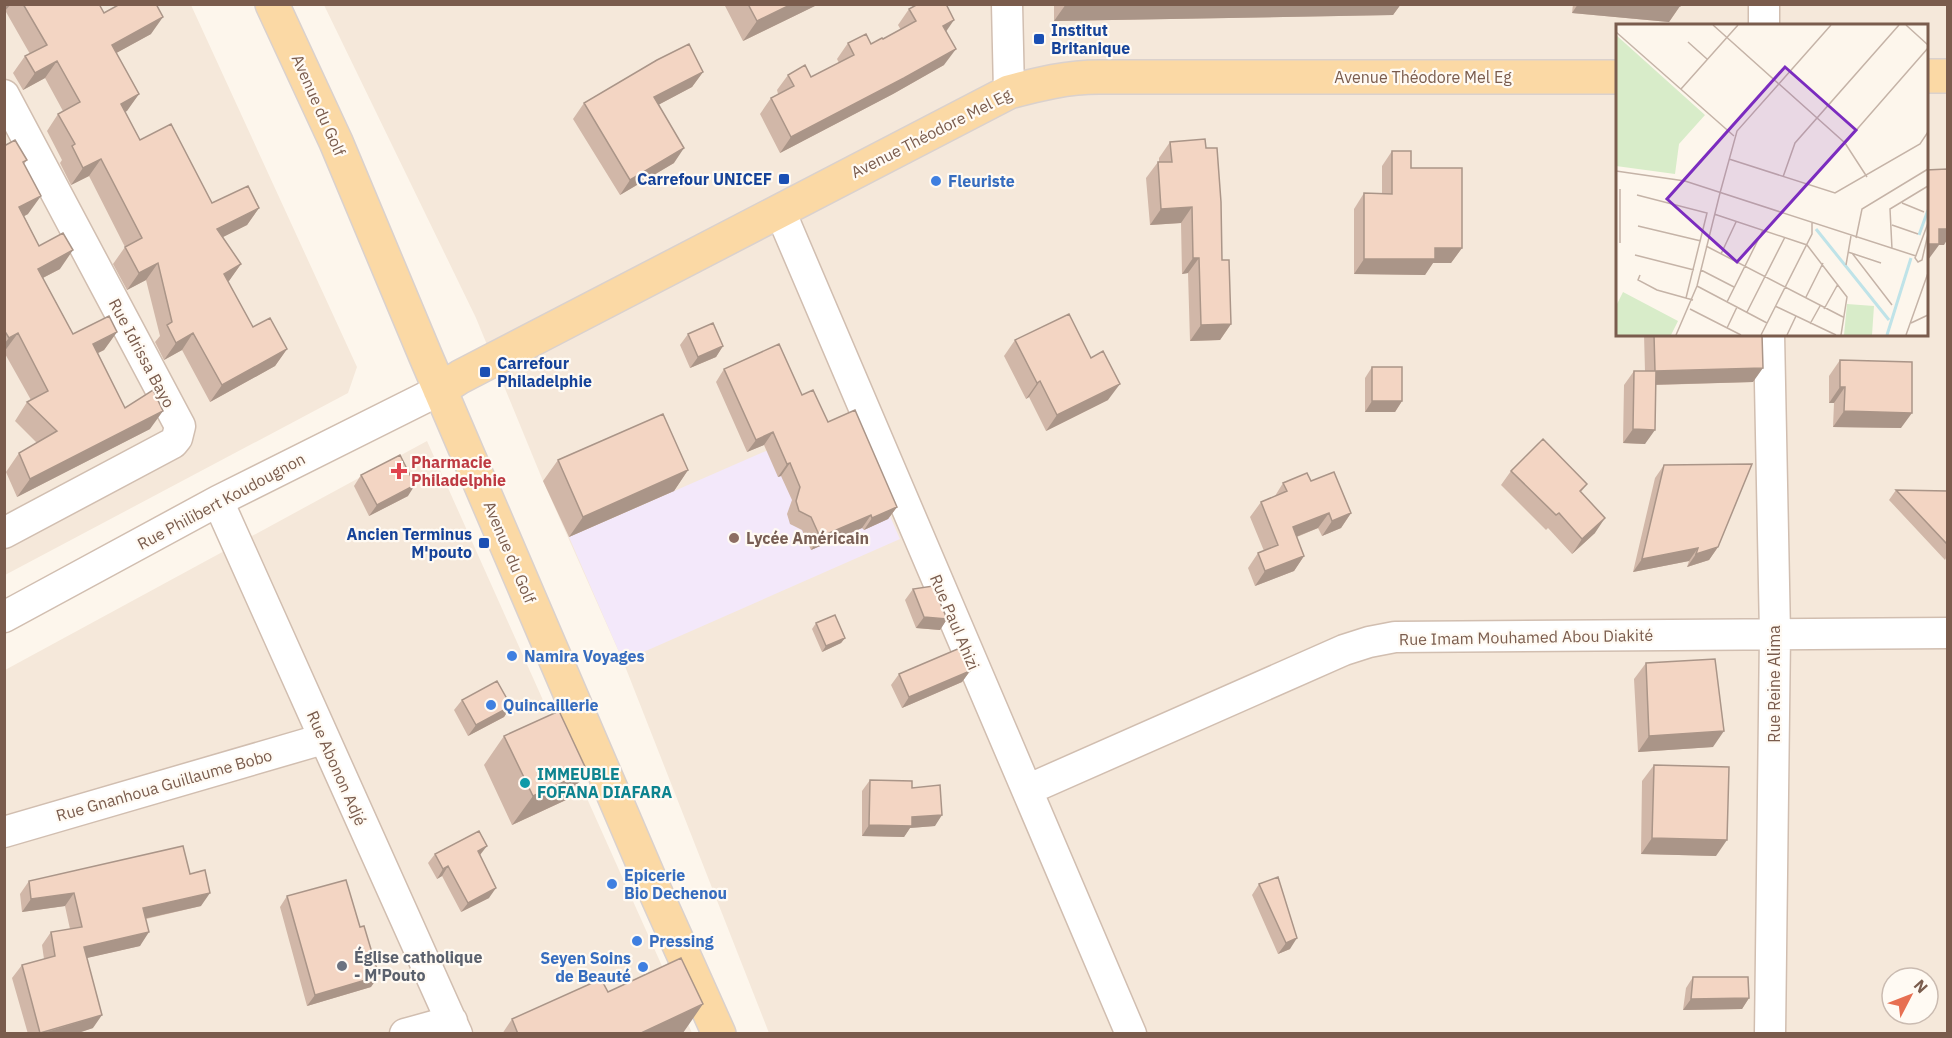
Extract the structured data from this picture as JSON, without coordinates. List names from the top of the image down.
{
  "streets": {
    "main road": ["Avenue Théodore Mel Eg", "Avenue du Golf"],
    "street": [
      "Rue Idrissa Bayo",
      "Rue Philibert Koudougnon",
      "Rue Paul Ahizi",
      "Rue Imam Mouhamed Abou Diakité",
      "Rue Reine Alima",
      "Rue Abonon Adjé",
      "Rue Gnanhoua Guillaume Bobo"
    ]
  },
  "crossings": [
    ["Avenue Théodore Mel Eg", "Avenue du Golf"],
    ["Avenue Théodore Mel Eg", "Rue Philibert Koudougnon"],
    ["Avenue Théodore Mel Eg", "Rue Paul Ahizi"],
    ["Avenue du Golf", "Rue Philibert Koudougnon"],
    ["Rue Philibert Koudougnon", "Rue Abonon Adjé"],
    ["Rue Paul Ahizi", "Rue Imam Mouhamed Abou Diakité"],
    ["Rue Imam Mouhamed Abou Diakité", "Rue Reine Alima"],
    ["Rue Abonon Adjé", "Rue Gnanhoua Guillaume Bobo"]
  ],
  "places": {
    "transit": [
      "Institut Britanique",
      "Carrefour UNICEF",
      "Carrefour Philadelphie",
      "Ancien Terminus M'pouto"
    ],
    "other": [
      "Fleuriste",
      "Lycée Américain",
      "Namira Voyages",
      "Quincaillerie",
      "IMMEUBLE FOFANA DIAFARA",
      "Epicerie Bio Dechenou",
      "Pressing",
      "Église catholique - M'Pouto",
      "Seyen Soins de Beauté"
    ],
    "health": ["Pharmacie Philadelphie"]
  },
  "north": "top right"
}
